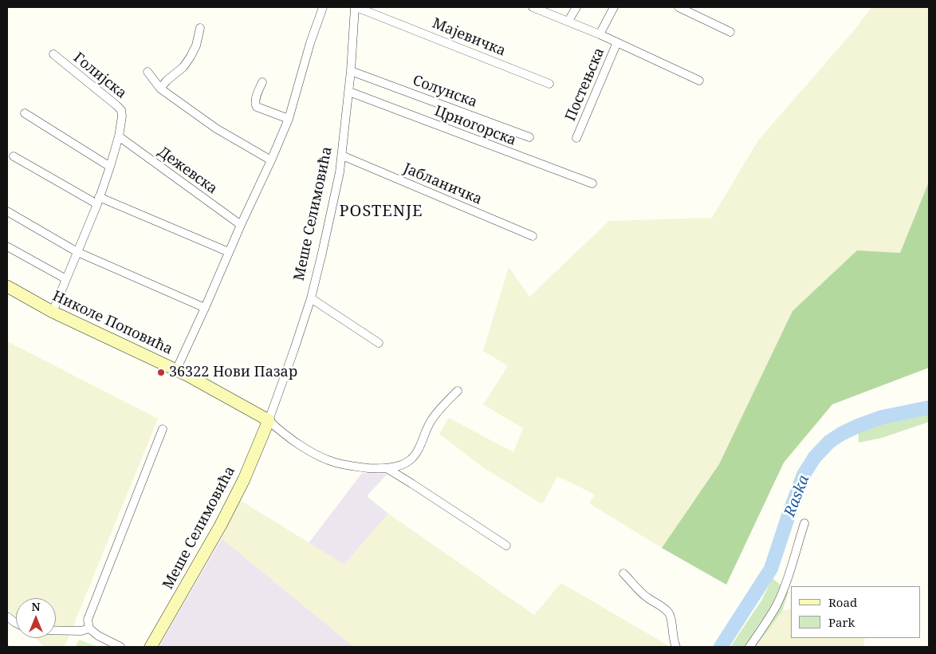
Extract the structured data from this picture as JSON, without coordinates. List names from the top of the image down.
{
  "streets": {
    "main road": ["Меше Селимовића", "Николе Поповића"],
    "street": [
      "Мајевичка",
      "Голијска",
      "Постењска",
      "Солунска",
      "Црногорска",
      "Дежевска",
      "Јабланичка"
    ]
  },
  "crossings": [
    ["Мајевичка", "Меше Селимовића"],
    ["Голијска", "Дежевска"],
    ["Голијска", "Николе Поповића"],
    ["Солунска", "Меше Селимовића"],
    ["Црногорска", "Меше Селимовића"],
    ["Јабланичка", "Меше Селимовића"],
    ["Меше Селимовића", "Николе Поповића"]
  ],
  "districts": ["POSTENJE"],
  "water": ["Raska"],
  "places": ["36322 Нови Пазар"],
  "legend": ["Road", "Park"],
  "north": "top"
}
